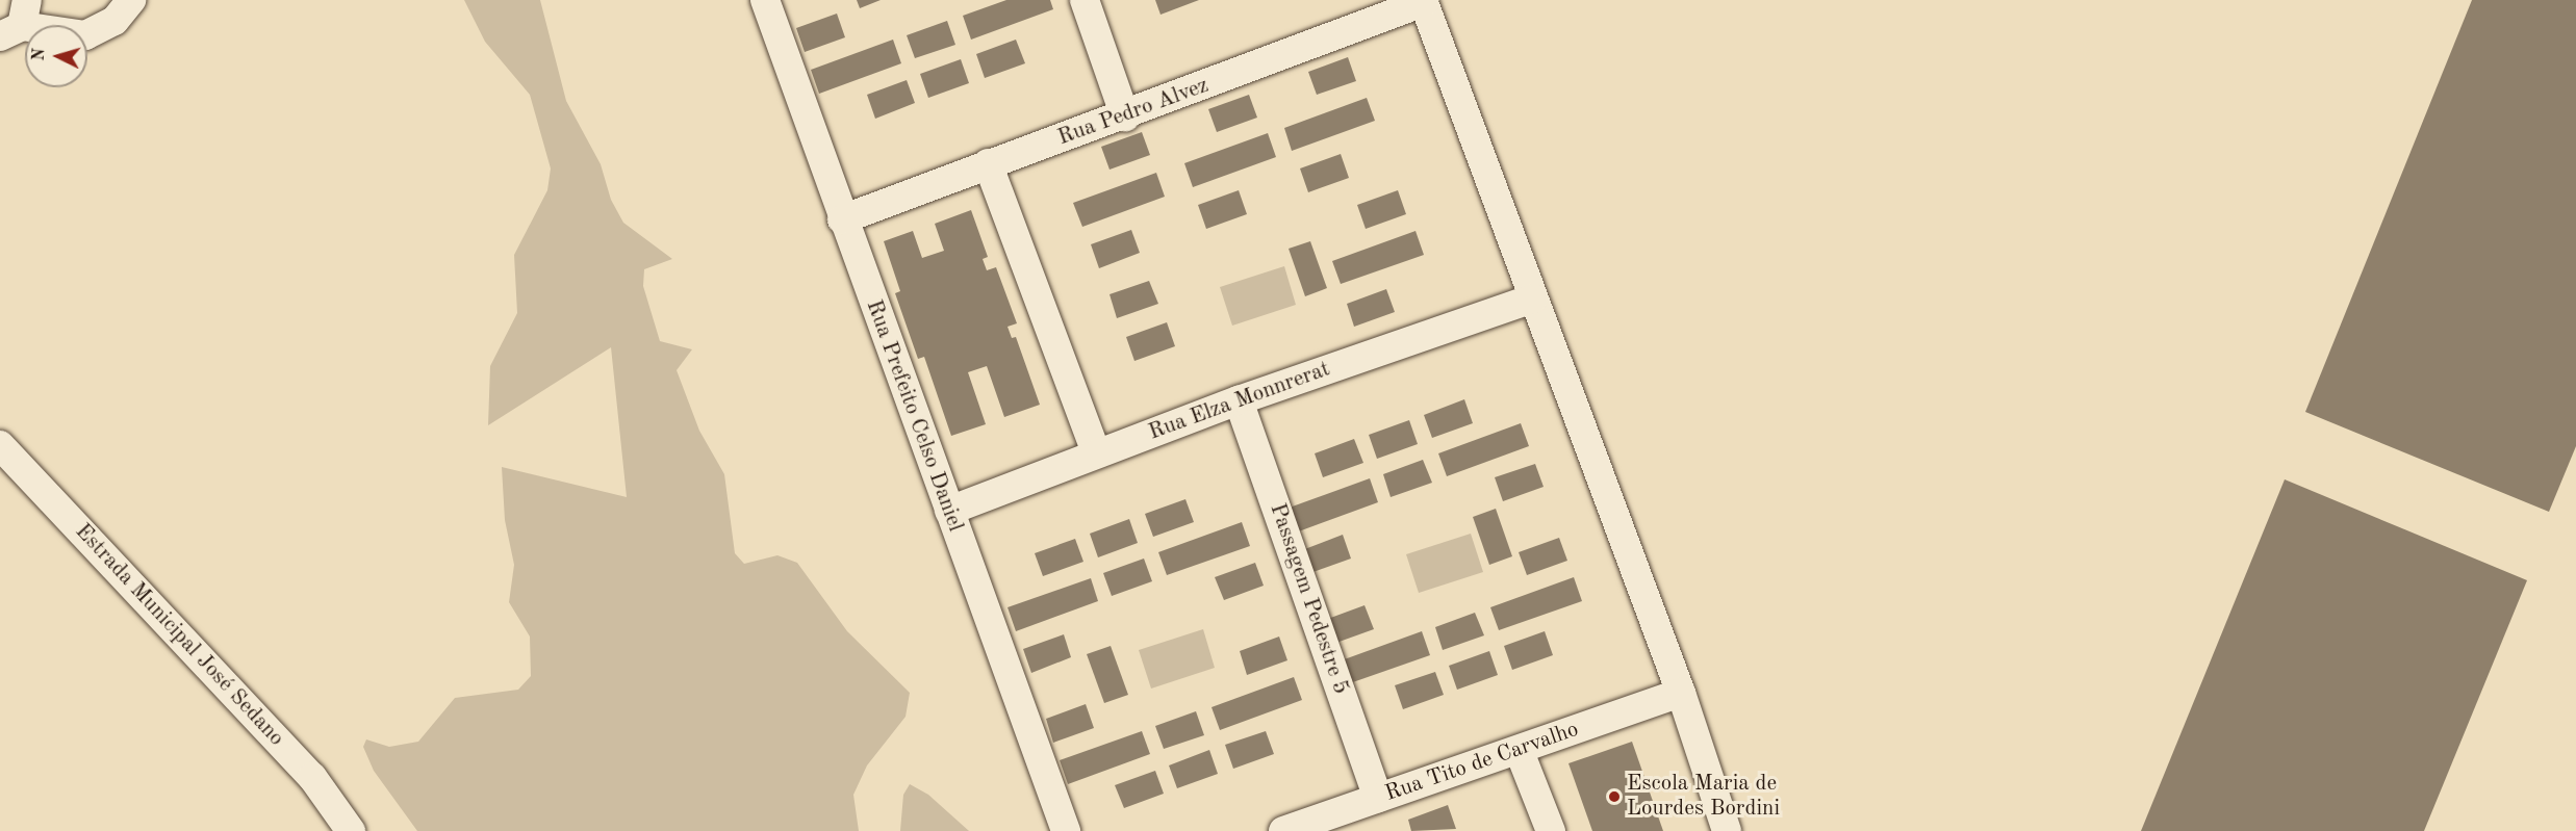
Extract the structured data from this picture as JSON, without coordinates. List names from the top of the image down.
{
  "streets": {
    "street": [
      "Rua Pedro Alvez",
      "Rua Elza Monnrerat",
      "Rua Prefeito Celso Daniel",
      "Passagem Pedestre 5",
      "Estrada Municipal José Sedano",
      "Rua Tito de Carvalho"
    ]
  },
  "crossings": [
    ["Rua Pedro Alvez", "Rua Prefeito Celso Daniel"],
    ["Rua Elza Monnrerat", "Rua Prefeito Celso Daniel"],
    ["Rua Elza Monnrerat", "Passagem Pedestre 5"],
    ["Passagem Pedestre 5", "Rua Tito de Carvalho"]
  ],
  "places": ["Escola Maria de Lourdes Bordini"],
  "north": "left"
}
